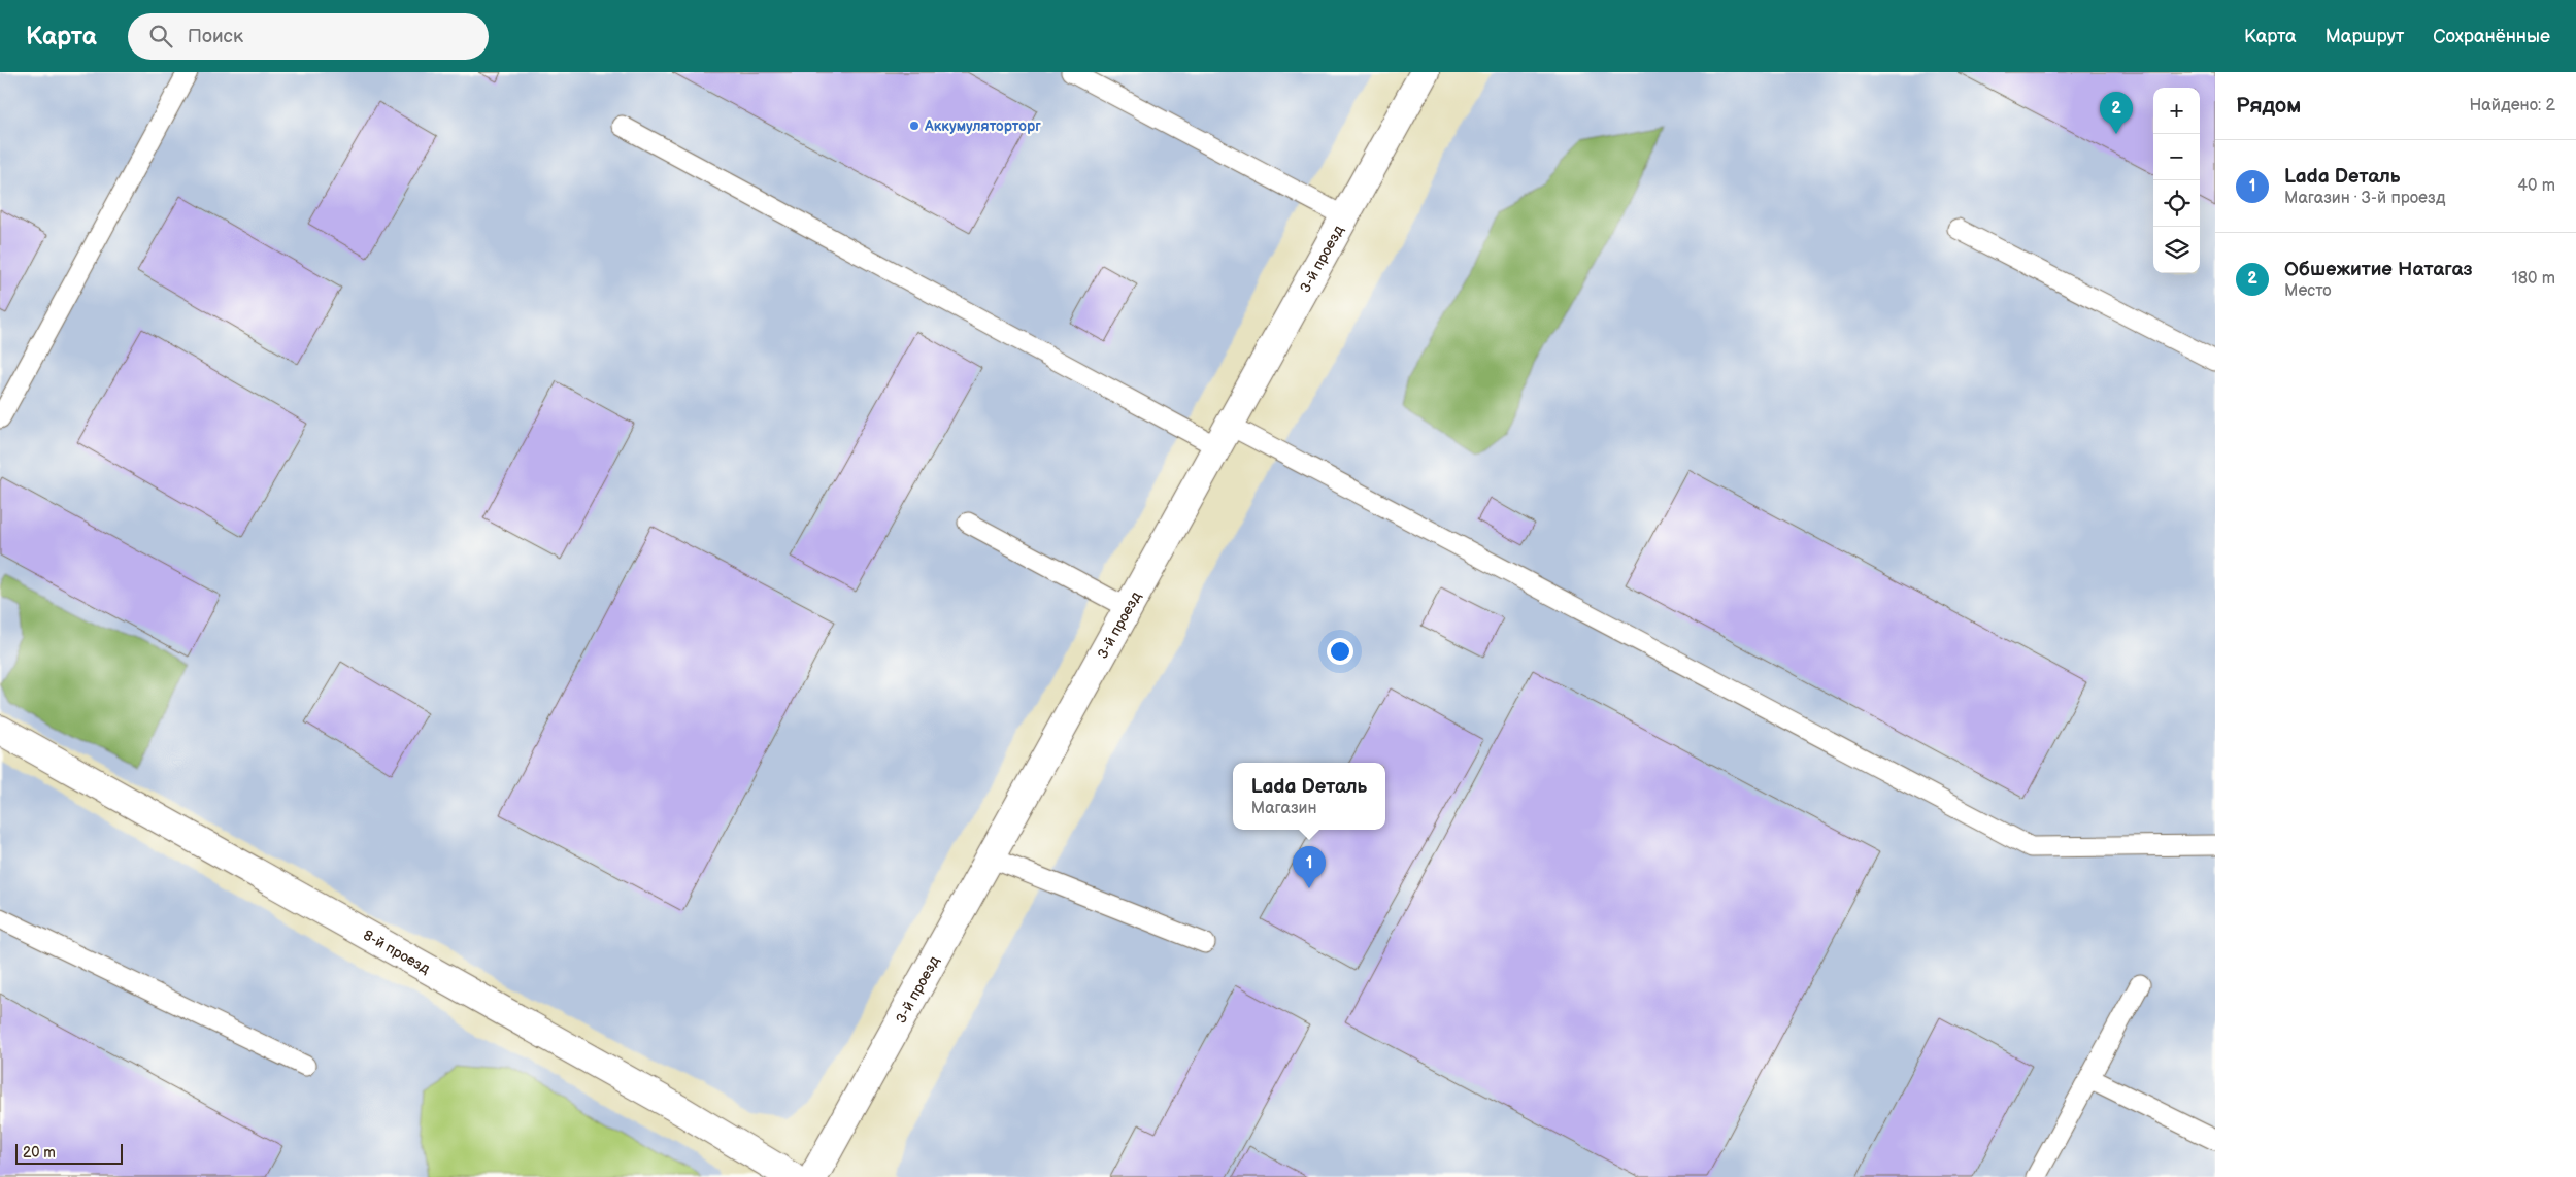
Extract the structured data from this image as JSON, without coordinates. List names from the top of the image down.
{
  "streets": {
    "street": ["3-й проезд", "8-й проезд"]
  },
  "places": ["Аккумуляторторг"],
  "scale_bar": "20 m",
  "page": {
    "header": "Карта",
    "search": "Поиск",
    "nav": ["Карта", "Маршрут", "Сохранённые"],
    "heading": ["Рядом", "Найдено: 2"],
    "map_buttons": ["+", "−"],
    "pins": ["2", "1"],
    "list": [
      {
        "mark": "1",
        "name": "Lada Dеталь",
        "note": "Магазин · 3-й проезд",
        "value": "40 m"
      },
      {
        "mark": "2",
        "name": "Обшежитие Натагаз",
        "note": "Место",
        "value": "180 m"
      }
    ],
    "popup": ["Lada Dеталь", "Магазин"],
    "scale": "20 m"
  }
}
